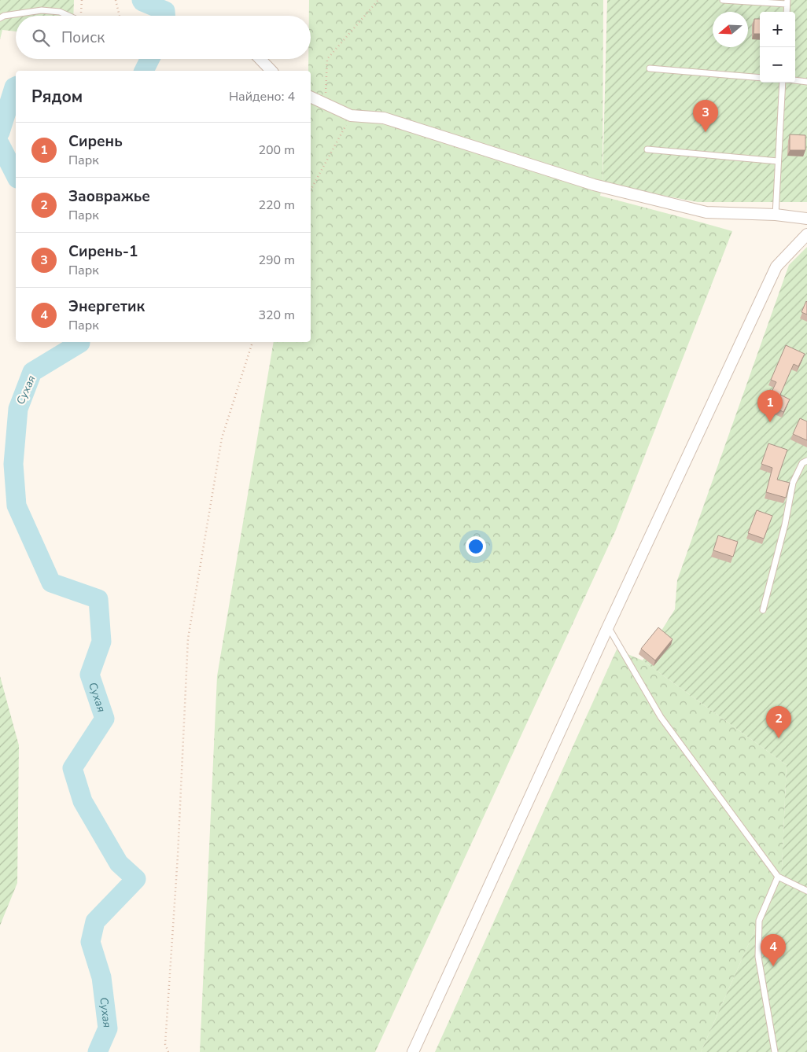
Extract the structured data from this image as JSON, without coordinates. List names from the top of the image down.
{
  "water": ["Сухая"],
  "north": "left",
  "page": {
    "map_buttons": ["+", "−"],
    "search": "Поиск",
    "heading": ["Рядом", "Найдено: 4"],
    "pins": [
      "3",
      "1",
      "2",
      "4"
    ],
    "list": [
      {
        "mark": "1",
        "name": "Сирень",
        "note": "Парк",
        "value": "200 m"
      },
      {
        "mark": "2",
        "name": "Заовражье",
        "note": "Парк",
        "value": "220 m"
      },
      {
        "mark": "3",
        "name": "Сирень-1",
        "note": "Парк",
        "value": "290 m"
      },
      {
        "mark": "4",
        "name": "Энергетик",
        "note": "Парк",
        "value": "320 m"
      }
    ]
  }
}
